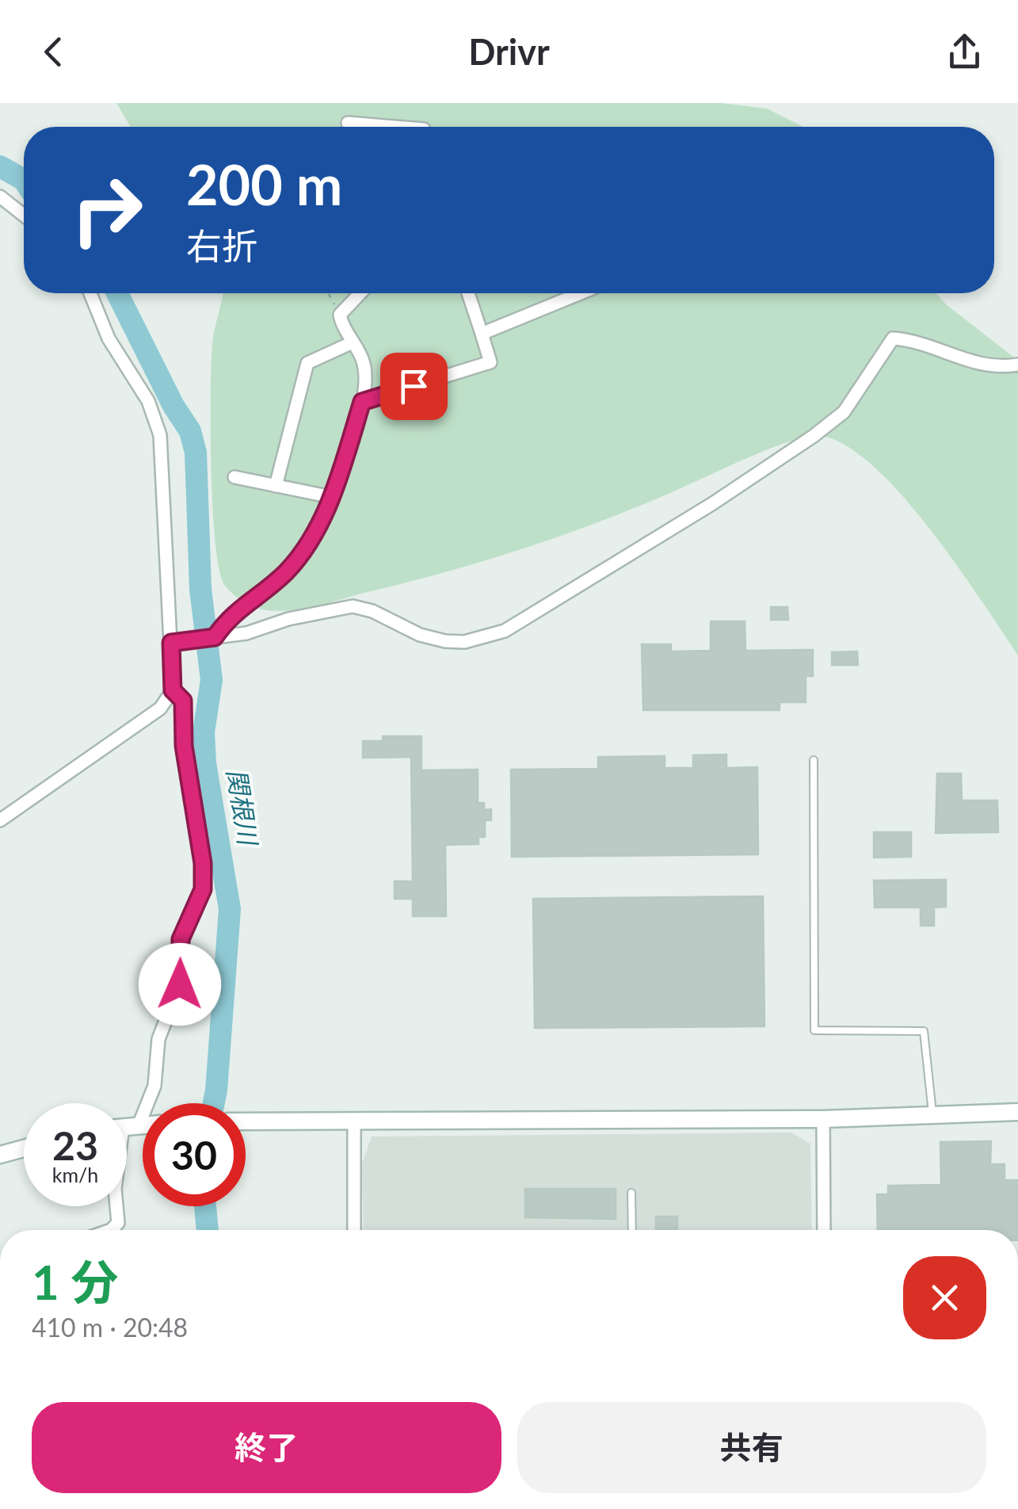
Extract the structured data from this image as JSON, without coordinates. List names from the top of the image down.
{
  "water": ["関根川"],
  "page": {
    "header": "Drivr",
    "turn": ["200 m", "右折"],
    "speed": "23 km/h",
    "limit": "30",
    "heading": ["1 分", "410 m · 20:48"],
    "buttons": ["終了", "共有"]
  }
}
